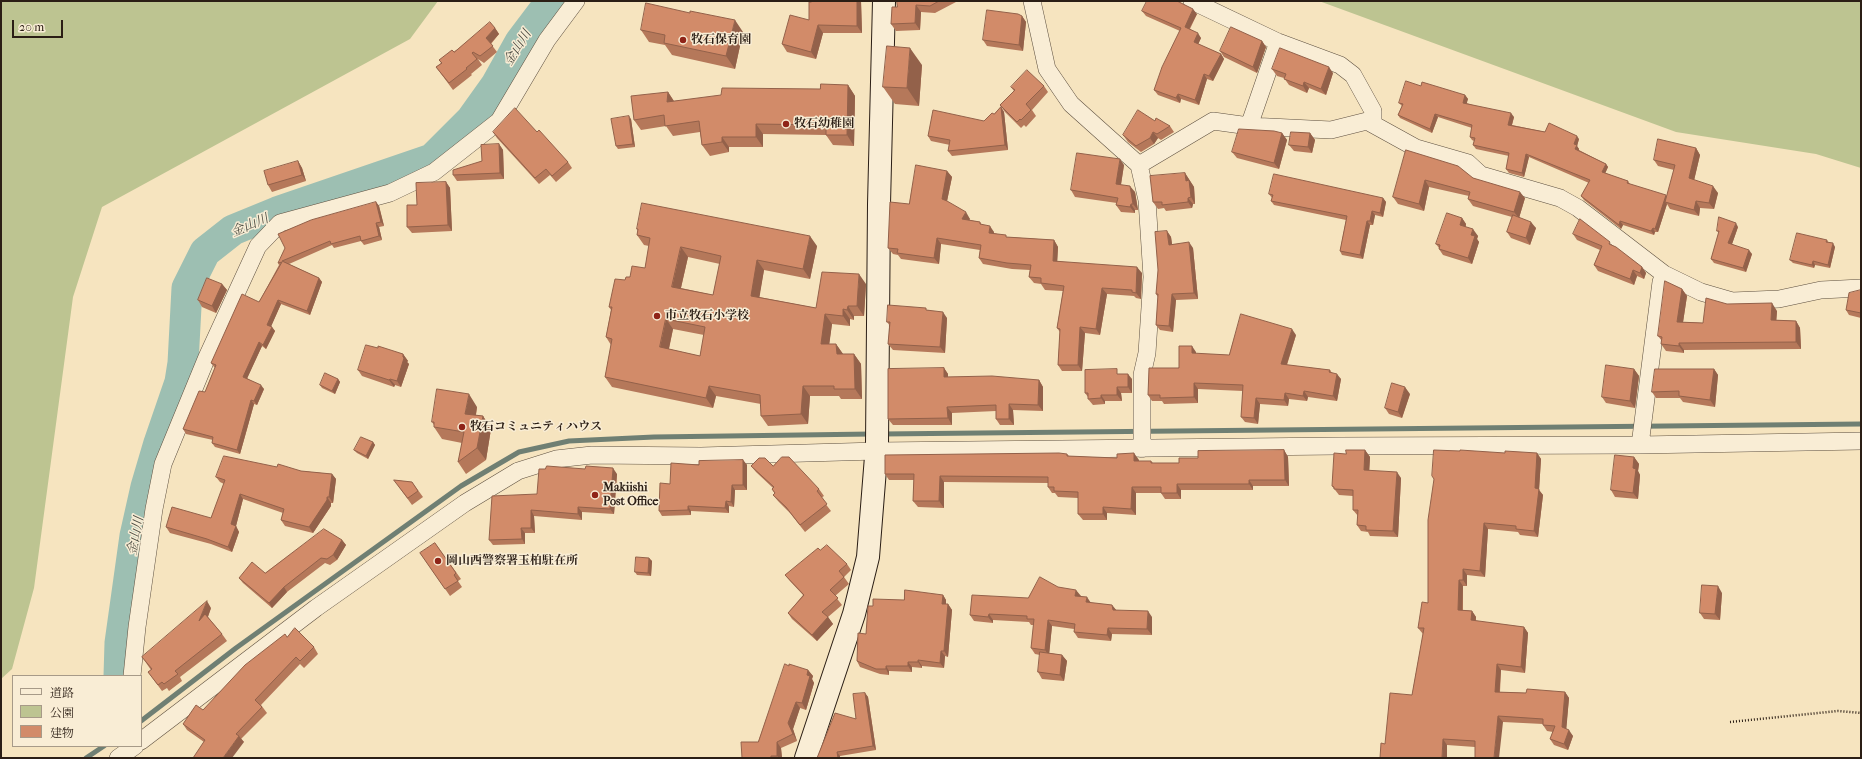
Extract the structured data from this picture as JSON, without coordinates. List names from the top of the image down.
{
  "water": ["金山川"],
  "places": [
    "牧石保育園",
    "牧石幼稚園",
    "市立牧石小学校",
    "牧石コミュニティハウス",
    "Makiishi Post Office",
    "岡山西警察署玉柏駐在所"
  ],
  "legend": ["道路", "公園", "建物"],
  "scale_bar": "20 m"
}
